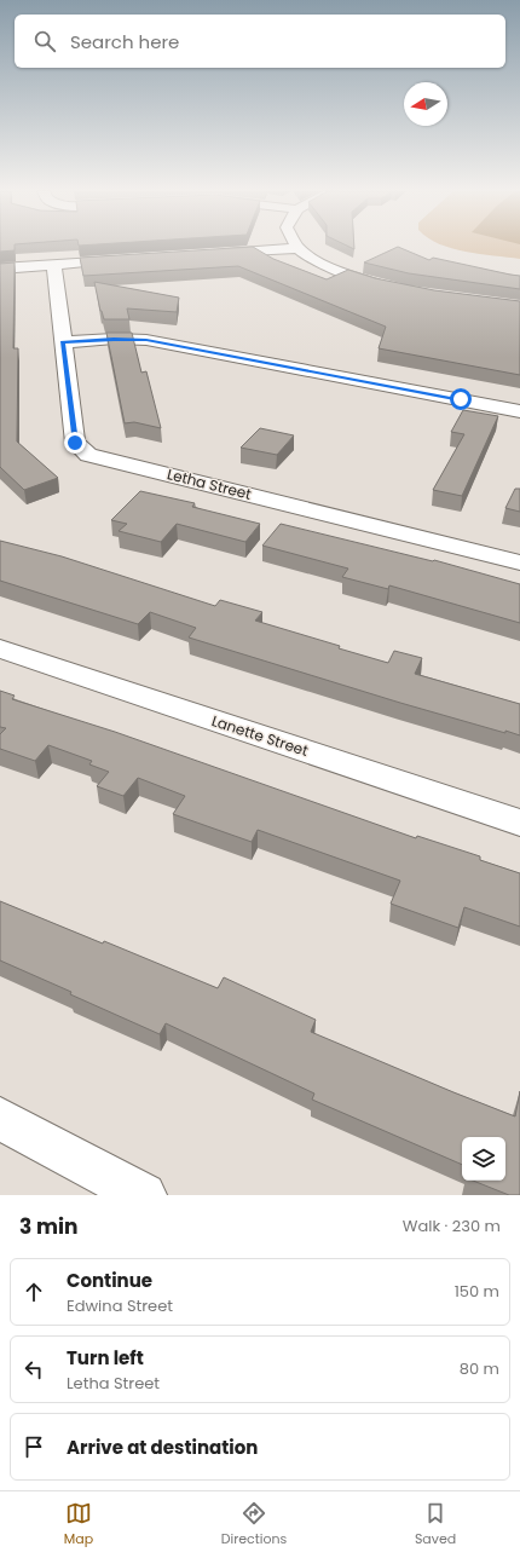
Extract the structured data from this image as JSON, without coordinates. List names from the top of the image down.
{
  "streets": {
    "street": ["Letha Street", "Lanette Street"]
  },
  "north": "left",
  "page": {
    "search": "Search here",
    "heading": ["3 min", "Walk · 230 m"],
    "list": [
      ["Continue", "Edwina Street", "150 m"],
      ["Turn left", "Letha Street", "80 m"],
      "Arrive at destination"
    ],
    "nav": ["Map", "Directions", "Saved"]
  }
}
